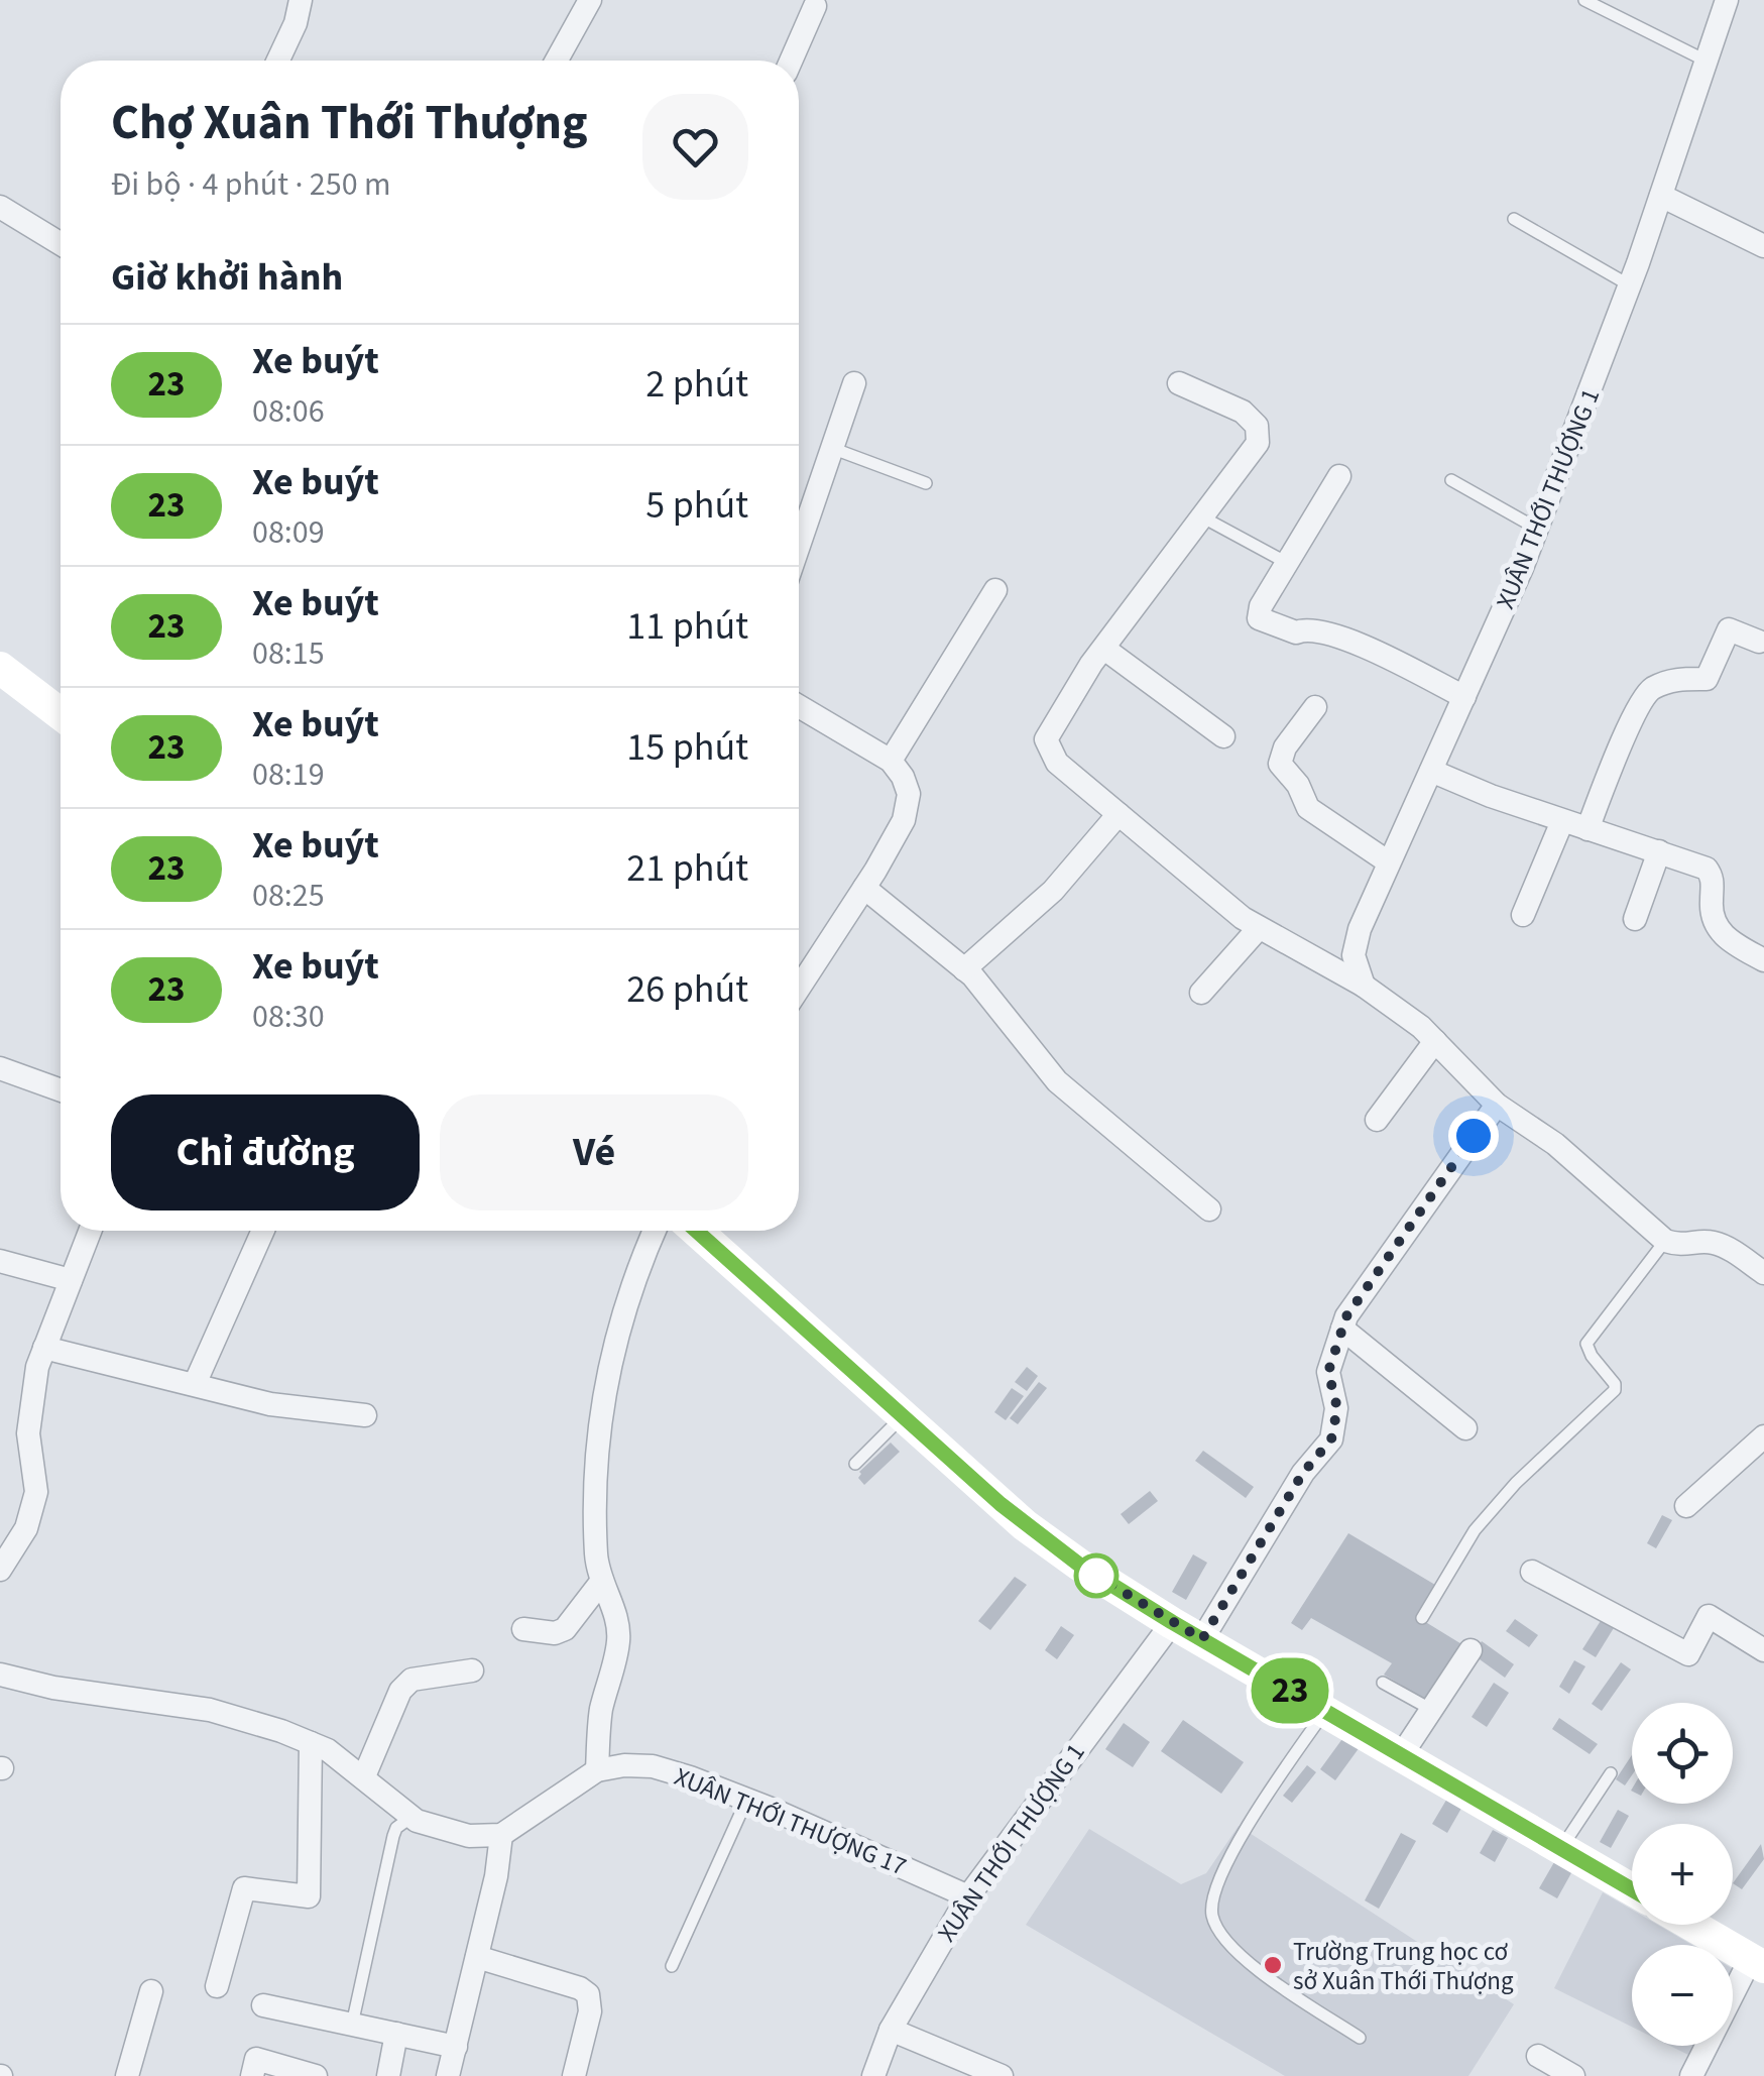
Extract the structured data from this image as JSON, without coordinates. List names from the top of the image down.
{
  "streets": {
    "street": ["XUÂN THỚI THƯỢNG 1", "XUÂN THỚI THƯỢNG 17"]
  },
  "crossings": [
    ["XUÂN THỚI THƯỢNG 1", "XUÂN THỚI THƯỢNG 17"]
  ],
  "places": ["Trường Trung học cơ sở Xuân Thới Thượng"],
  "lines": ["bus line 23"],
  "page": {
    "on_map": "23",
    "heading": [
      ["Chợ Xuân Thới Thượng", "Đi bộ · 4 phút · 250 m"],
      "Giờ khởi hành"
    ],
    "list": [
      {
        "mark": "23",
        "name": "Xe buýt",
        "note": "08:06",
        "value": "2 phút"
      },
      {
        "mark": "23",
        "name": "Xe buýt",
        "note": "08:09",
        "value": "5 phút"
      },
      {
        "mark": "23",
        "name": "Xe buýt",
        "note": "08:15",
        "value": "11 phút"
      },
      {
        "mark": "23",
        "name": "Xe buýt",
        "note": "08:19",
        "value": "15 phút"
      },
      {
        "mark": "23",
        "name": "Xe buýt",
        "note": "08:25",
        "value": "21 phút"
      },
      {
        "mark": "23",
        "name": "Xe buýt",
        "note": "08:30",
        "value": "26 phút"
      }
    ],
    "buttons": ["Chỉ đường", "Vé"],
    "map_buttons": ["+", "−"]
  }
}
